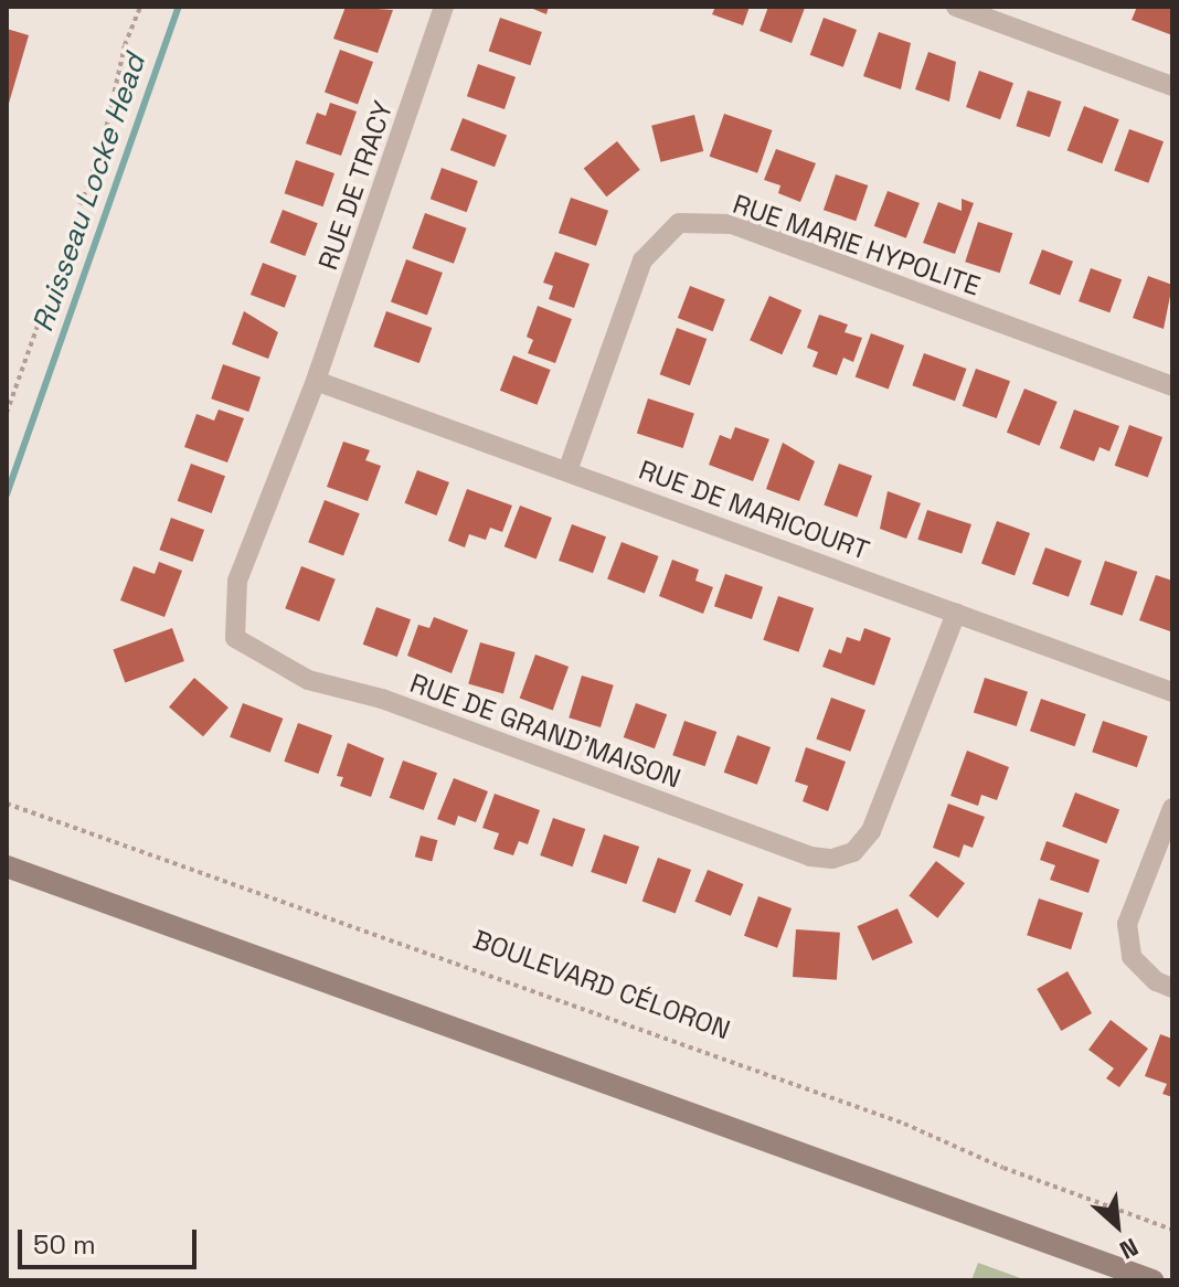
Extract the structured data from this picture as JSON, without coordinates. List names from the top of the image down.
{
  "streets": {
    "street": [
      "RUE DE TRACY",
      "RUE MARIE HYPOLITE",
      "RUE DE MARICOURT",
      "RUE DE GRAND'MAISON"
    ],
    "path": ["BOULEVARD CÉLORON"]
  },
  "crossings": [
    ["RUE DE TRACY", "RUE DE MARICOURT"],
    ["RUE DE TRACY", "RUE DE GRAND'MAISON"],
    ["RUE MARIE HYPOLITE", "RUE DE MARICOURT"],
    ["RUE DE MARICOURT", "RUE DE GRAND'MAISON"]
  ],
  "water": ["Ruisseau Locke Head"],
  "scale_bar": "50 m",
  "north": "bottom right"
}
